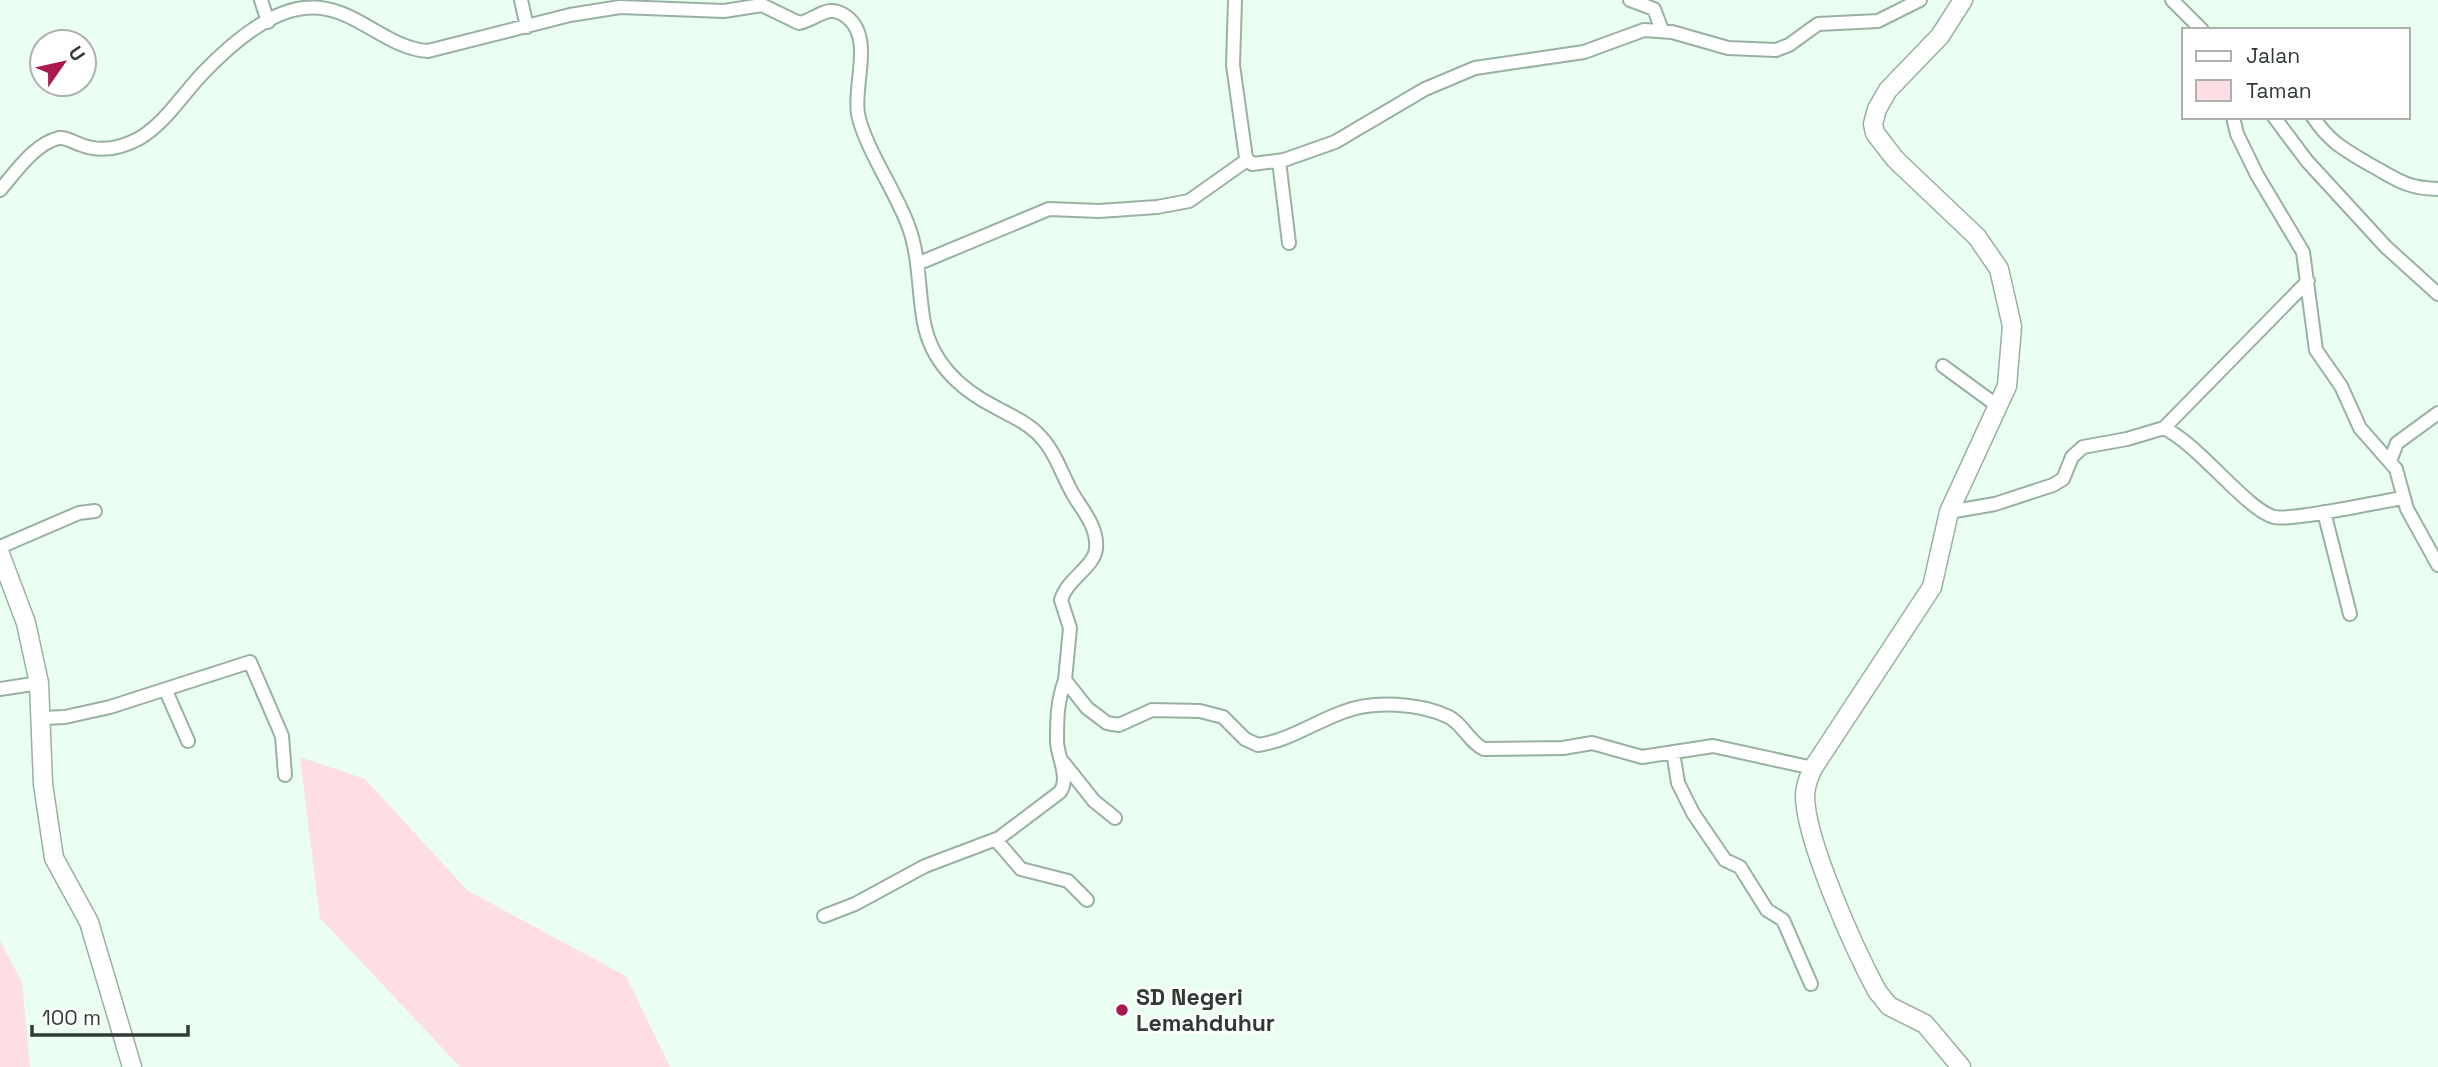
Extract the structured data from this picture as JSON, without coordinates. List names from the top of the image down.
{
  "places": ["SD Negeri Lemahduhur"],
  "legend": ["Jalan", "Taman"],
  "scale_bar": "100 m",
  "north": "top right"
}
